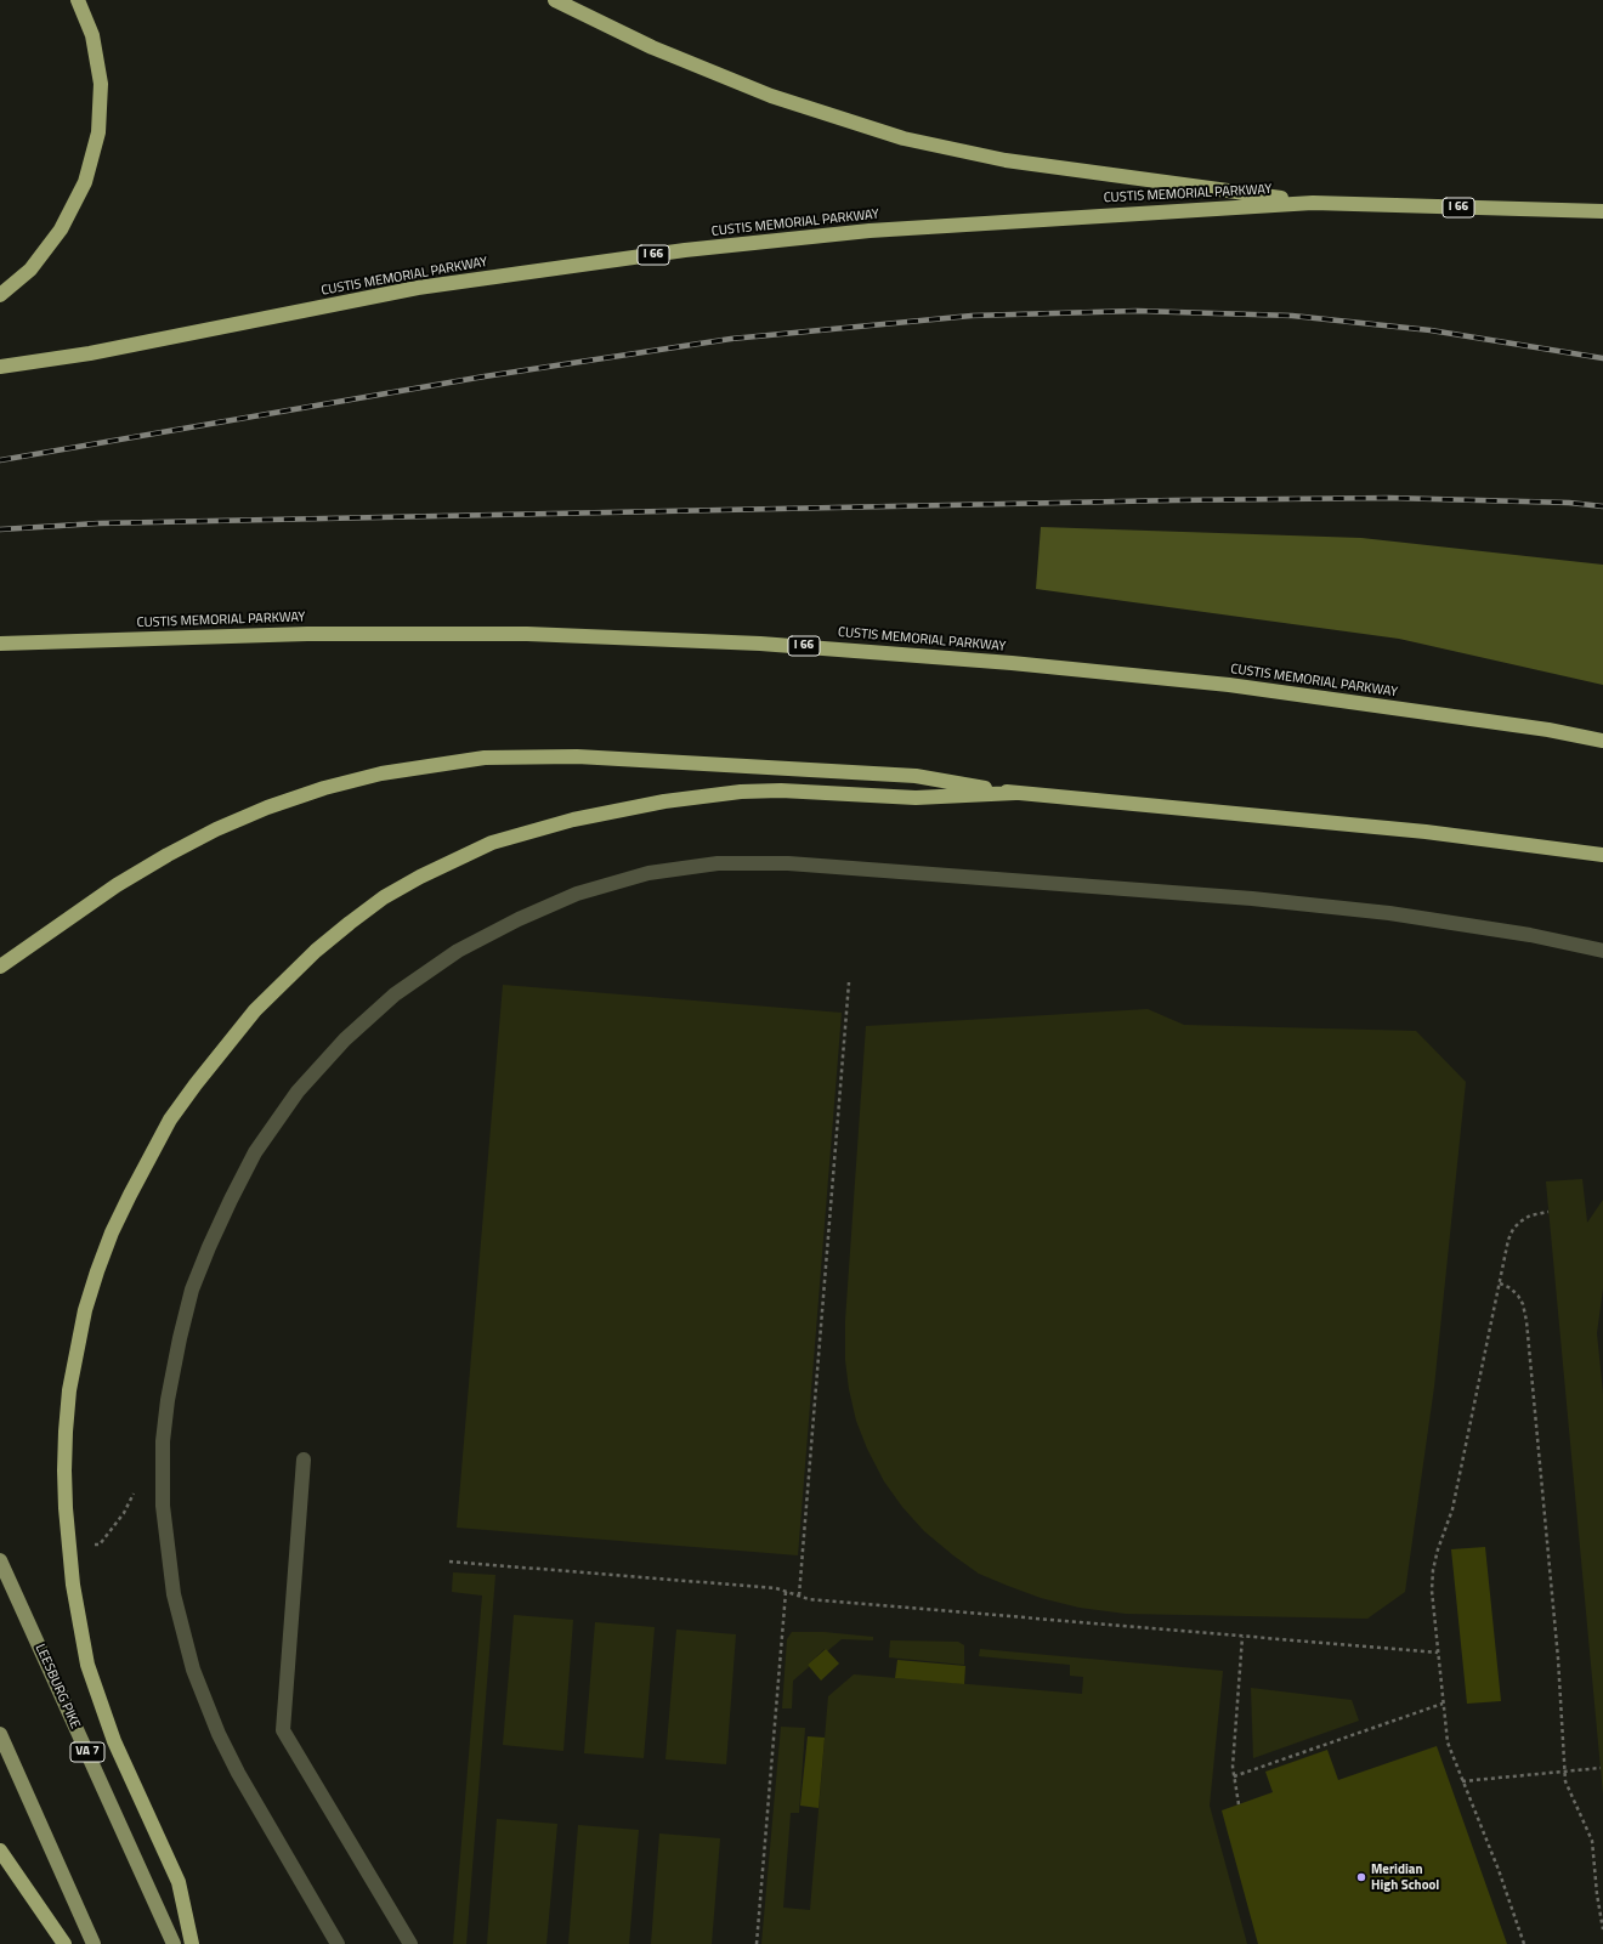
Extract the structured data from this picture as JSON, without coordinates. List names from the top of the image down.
{
  "streets": {
    "highway": ["CUSTIS MEMORIAL PARKWAY", "I 66"],
    "main road": ["LEESBURG PIKE", "VA 7"]
  },
  "places": ["Meridian High School"]
}
